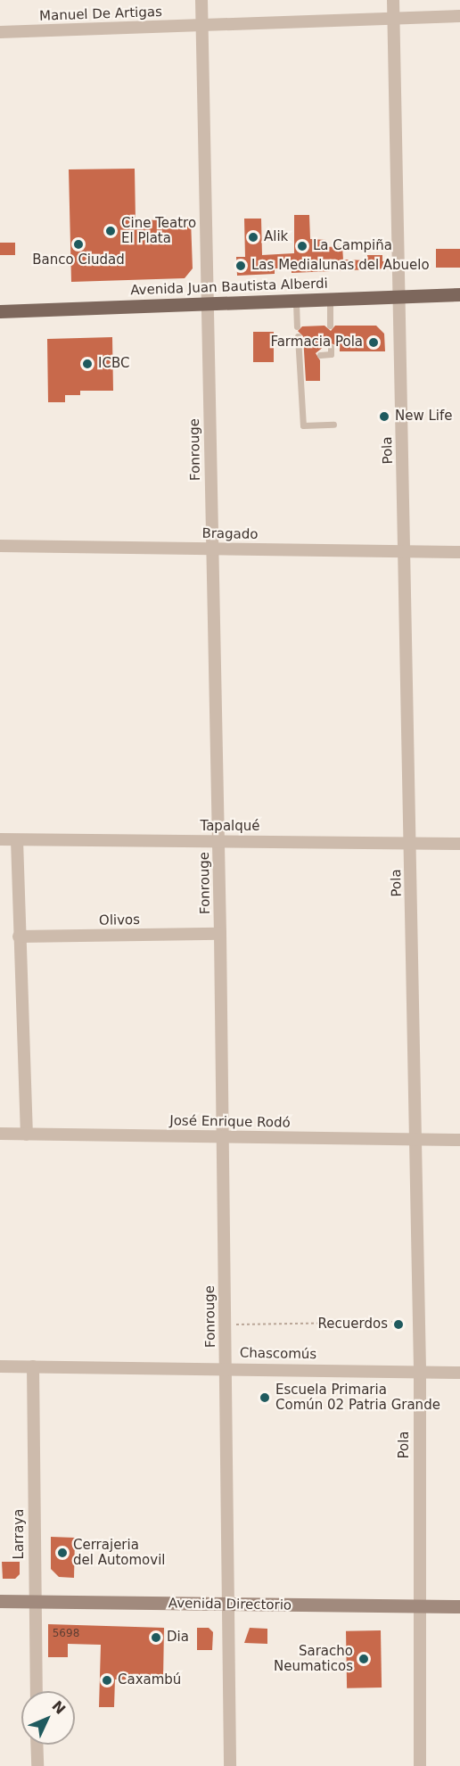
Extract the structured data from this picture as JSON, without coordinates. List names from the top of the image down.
{
  "streets": {
    "main road": ["Avenida Juan Bautista Alberdi", "Avenida Directorio"],
    "street": [
      "Manuel De Artigas",
      "Fonrouge",
      "Pola",
      "Bragado",
      "Tapalqué",
      "Olivos",
      "José Enrique Rodó",
      "Chascomús",
      "Larraya"
    ]
  },
  "crossings": [
    ["Manuel De Artigas", "Fonrouge"],
    ["Manuel De Artigas", "Pola"],
    ["Avenida Juan Bautista Alberdi", "Fonrouge"],
    ["Avenida Juan Bautista Alberdi", "Pola"],
    ["Fonrouge", "Bragado"],
    ["Fonrouge", "Tapalqué"],
    ["Fonrouge", "Olivos"],
    ["Fonrouge", "José Enrique Rodó"],
    ["Fonrouge", "Chascomús"],
    ["Fonrouge", "Avenida Directorio"],
    ["Pola", "Bragado"],
    ["Pola", "Tapalqué"],
    ["Pola", "José Enrique Rodó"],
    ["Pola", "Chascomús"],
    ["Pola", "Avenida Directorio"],
    ["Chascomús", "Larraya"],
    ["Larraya", "Avenida Directorio"]
  ],
  "places": [
    "Cine Teatro El Plata",
    "Alik",
    "Banco Ciudad",
    "La Campiña",
    "Las Medialunas del Abuelo",
    "Farmacia Pola",
    "ICBC",
    "New Life",
    "Recuerdos",
    "Escuela Primaria Común 02 Patria Grande",
    "Cerrajeria del Automovil",
    "Dia",
    "Saracho Neumaticos",
    "Caxambú"
  ],
  "house_numbers": ["5698"],
  "north": "top right"
}
